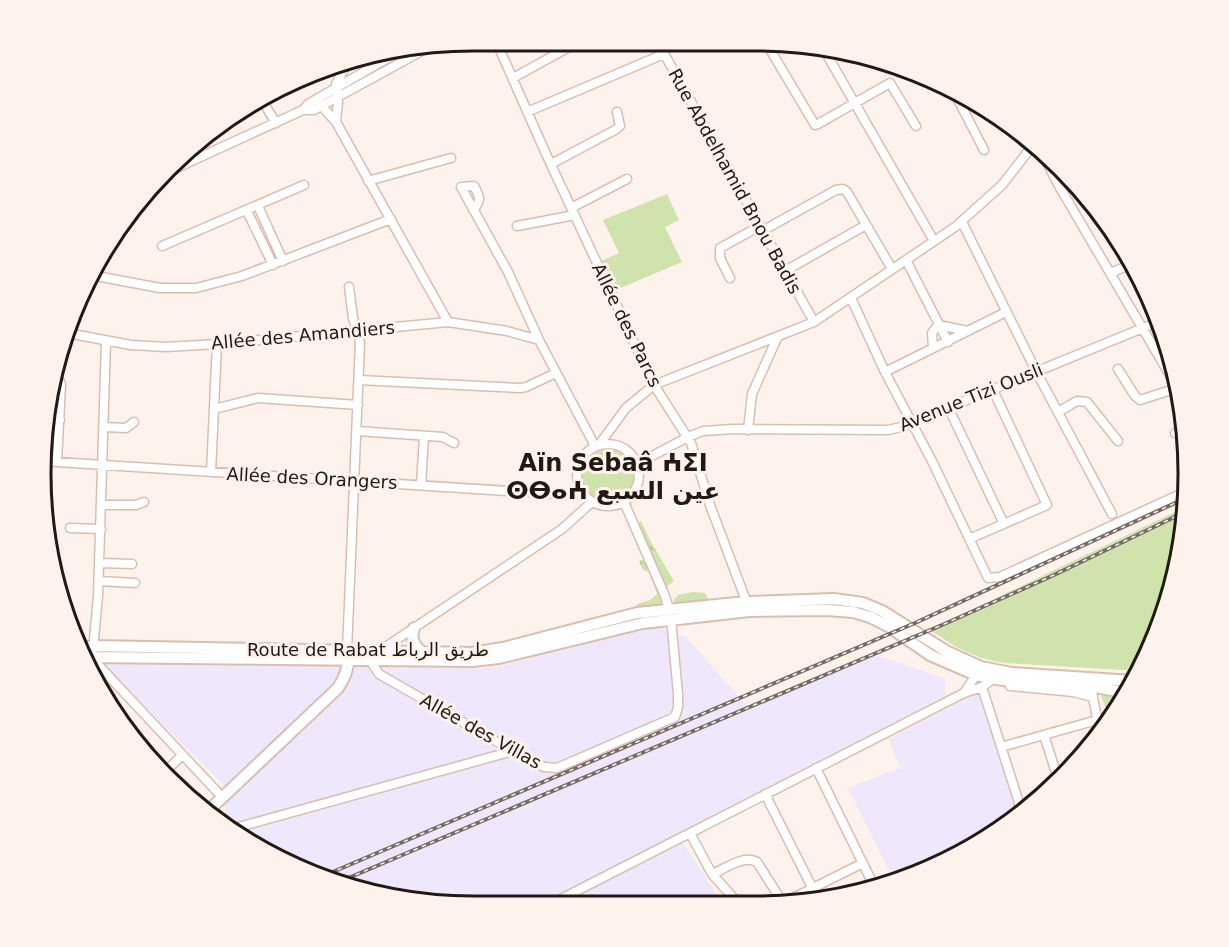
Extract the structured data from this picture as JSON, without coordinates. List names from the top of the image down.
{
  "streets": {
    "main road": ["Route de Rabat طريق الرباط"],
    "street": [
      "Rue Abdelhamid Bnou Badis",
      "Allée des Parcs",
      "Allée des Amandiers",
      "Avenue Tizi Ousli",
      "Allée des Orangers",
      "Allée des Villas"
    ]
  },
  "crossings": [
    ["Allée des Parcs", "Avenue Tizi Ousli"],
    ["Allée des Parcs", "Route de Rabat طريق الرباط"],
    ["Avenue Tizi Ousli", "Allée des Orangers"],
    ["Avenue Tizi Ousli", "Allée des Villas"],
    ["Allée des Orangers", "Allée des Villas"],
    ["Route de Rabat طريق الرباط", "Allée des Villas"]
  ],
  "districts": ["Aïn Sebaâ ⵄⵉⵏ ⵙⴱⴰⵄ عين السبع"]
}
